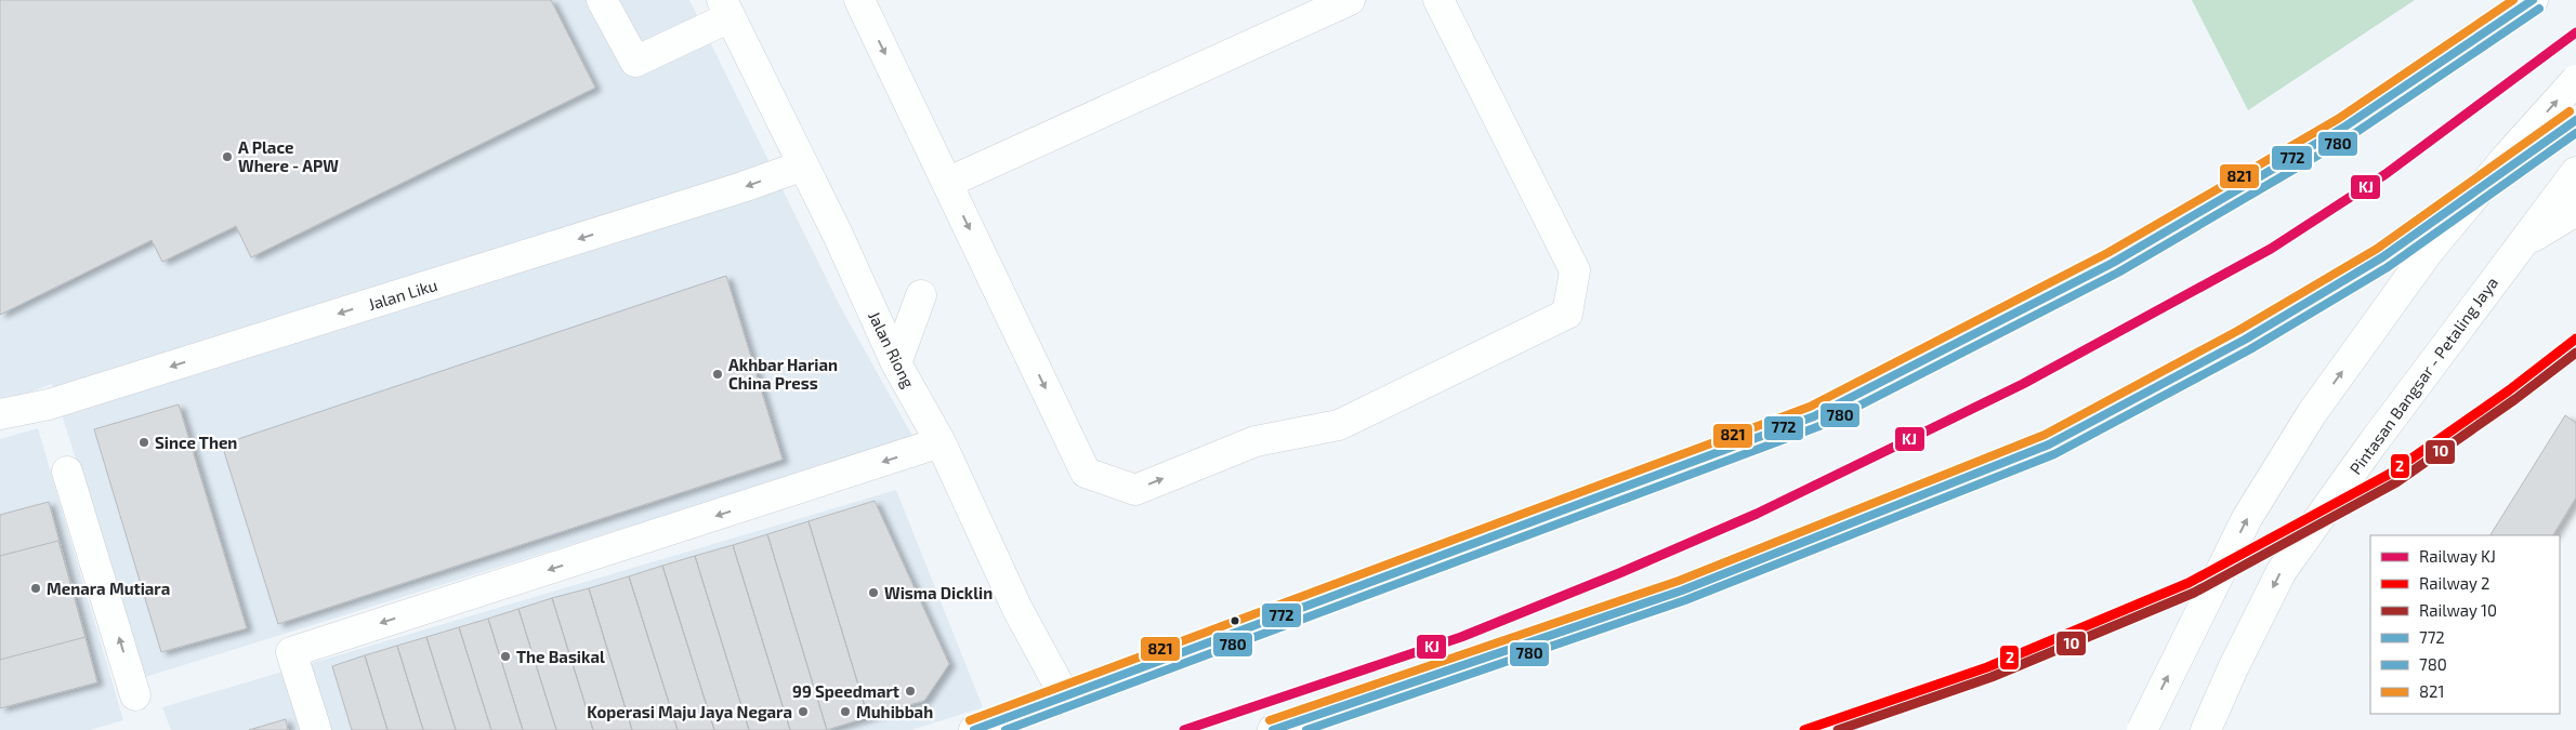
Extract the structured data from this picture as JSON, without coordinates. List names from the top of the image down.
{
  "streets": {
    "main road": ["Jalan Liku", "Jalan Riong", "Pintasan Bangsar - Petaling Jaya"]
  },
  "crossings": [
    ["Jalan Liku", "Jalan Riong"]
  ],
  "one_way": ["Jalan Liku"],
  "places": [
    "A Place Where - APW",
    "Akhbar Harian China Press",
    "Since Then",
    "Menara Mutiara",
    "Wisma Dicklin",
    "The Basikal",
    "99 Speedmart",
    "Koperasi Maju Jaya Negara",
    "Muhibbah"
  ],
  "lines": [
    "transit line 772",
    "transit line 821",
    "transit line 780",
    "rail line KJ",
    "rail line 2",
    "rail line 10"
  ],
  "legend": [
    "Railway KJ",
    "Railway 2",
    "Railway 10",
    "772",
    "780",
    "821"
  ]
}
